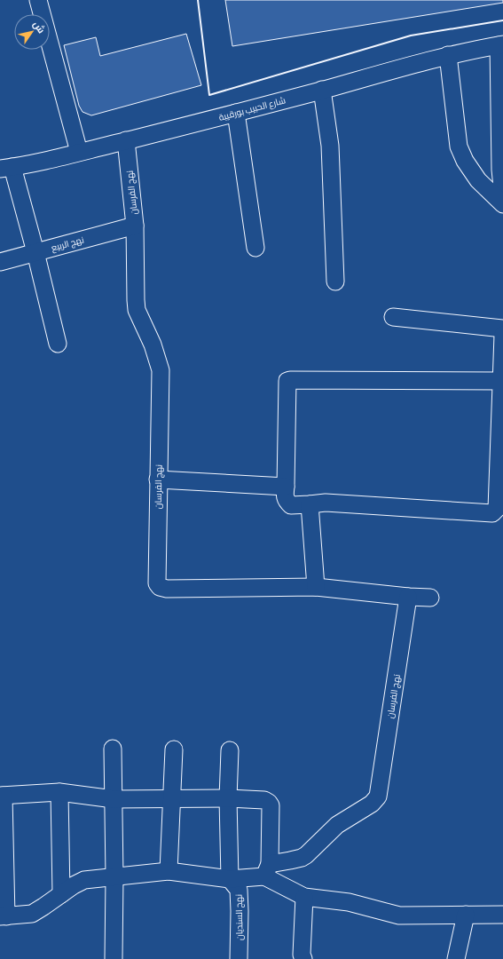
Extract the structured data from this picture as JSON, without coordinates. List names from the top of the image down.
{
  "streets": {
    "street": [
      "شارع الحبيب بورقيبة",
      "نهج الفرسان",
      "نهج الربيع",
      "نهج السنديان"
    ]
  },
  "crossings": [
    ["شارع الحبيب بورقيبة", "نهج الفرسان"],
    ["نهج الفرسان", "نهج الربيع"]
  ],
  "north": "top right"
}
